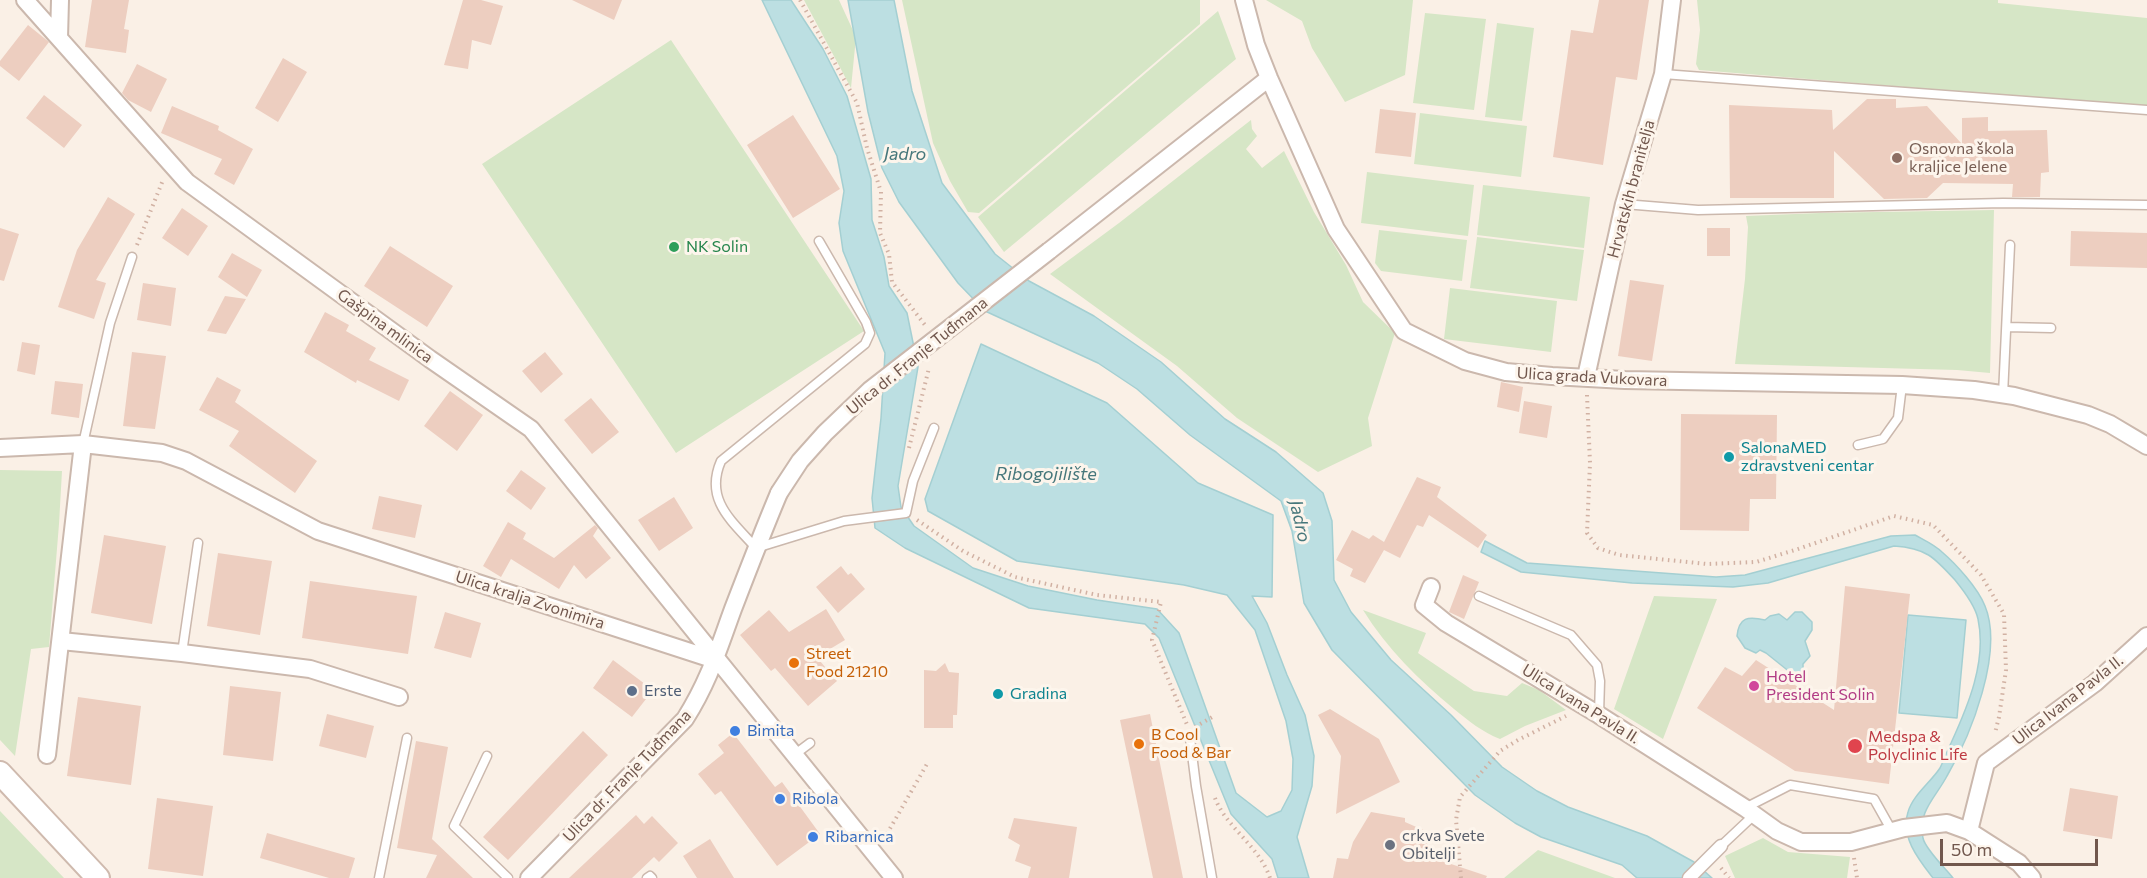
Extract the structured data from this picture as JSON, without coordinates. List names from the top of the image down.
{
  "streets": {
    "street": [
      "Hrvatskih branitelja",
      "Gašpina mlinica",
      "Ulica dr. Franje Tuđmana",
      "Ulica grada Vukovara",
      "Ulica kralja Zvonimira",
      "Ulica Ivana Pavla II."
    ]
  },
  "crossings": [
    ["Hrvatskih branitelja", "Ulica grada Vukovara"],
    ["Gašpina mlinica", "Ulica dr. Franje Tuđmana"],
    ["Gašpina mlinica", "Ulica kralja Zvonimira"],
    ["Ulica dr. Franje Tuđmana", "Ulica grada Vukovara"],
    ["Ulica dr. Franje Tuđmana", "Ulica kralja Zvonimira"]
  ],
  "water": ["Jadro", "Ribogojilište"],
  "places": [
    "Osnovna škola kraljice Jelene",
    "NK Solin",
    "SalonaMED zdravstveni centar",
    "Street Food 21210",
    "Hotel President Solin",
    "Erste",
    "Gradina",
    "Bimita",
    "B Cool Food & Bar",
    "Medspa & Polyclinic Life",
    "Ribola",
    "Ribarnica",
    "crkva Svete Obitelji"
  ],
  "scale_bar": "50 m"
}
